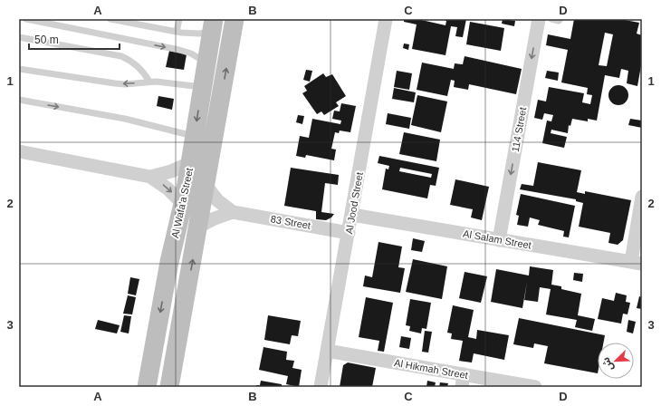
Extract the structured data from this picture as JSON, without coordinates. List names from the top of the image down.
{
  "streets": {
    "street": [
      "114 Street",
      "Al Wafa'a Street",
      "Al Jood Street",
      "83 Street",
      "Al Salam Street",
      "Al Hikmah Street"
    ]
  },
  "crossings": [
    ["114 Street", "Al Salam Street"],
    ["Al Wafa'a Street", "83 Street"],
    ["Al Jood Street", "83 Street"],
    ["Al Jood Street", "Al Salam Street"],
    ["Al Jood Street", "Al Hikmah Street"]
  ],
  "one_way": ["114 Street"],
  "scale_bar": "50 m",
  "north": "bottom left",
  "grid": {
    "columns": [
      "A",
      "B",
      "C",
      "D"
    ],
    "rows": ["1", "2", "3"]
  }
}
